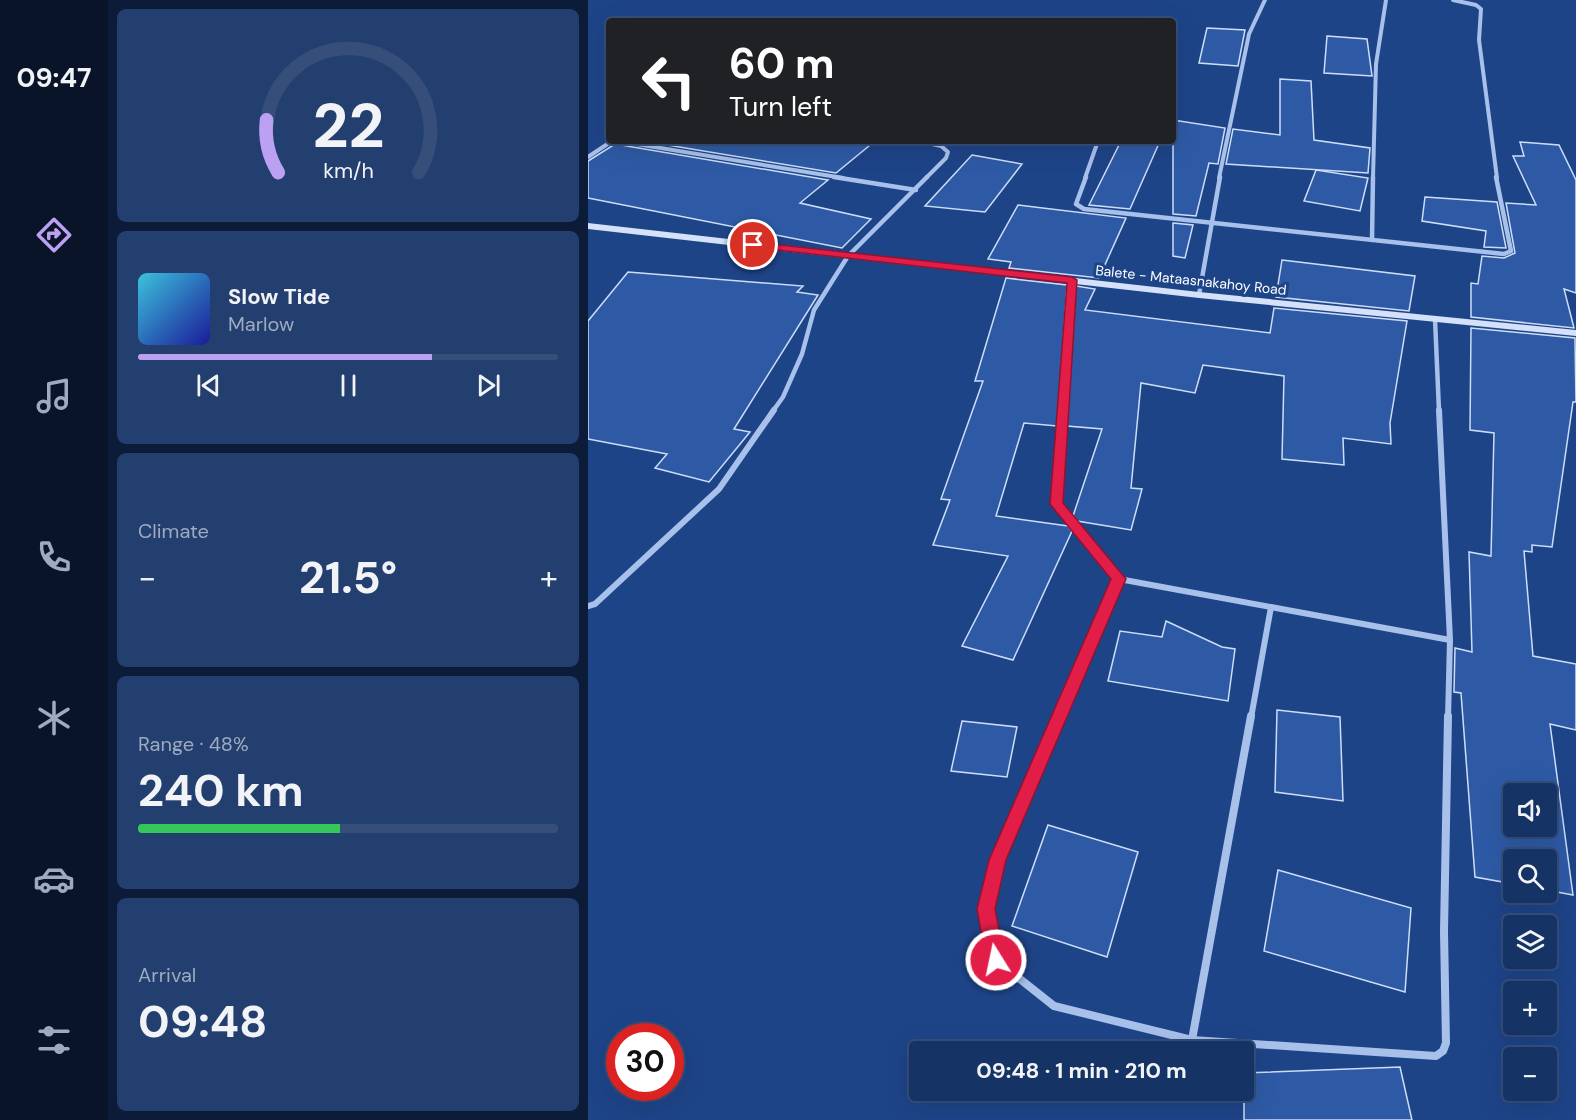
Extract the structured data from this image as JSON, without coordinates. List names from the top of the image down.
{
  "streets": {
    "main road": ["Balete - Mataasnakahoy Road"]
  },
  "page": {
    "tabs": "09:47",
    "turn": ["60 m", "Turn left"],
    "song": ["Slow Tide", "Marlow"],
    "tile": [
      "Climate",
      ["Range · 48%", "240 km"],
      ["Arrival", "09:48"]
    ],
    "heat": ["−", "21.5°", "+"],
    "map_buttons": ["+", "−"],
    "limit": "30",
    "trip": "09:48 · 1 min · 210 m",
    "gauge": ["22", "km/h"]
  }
}
